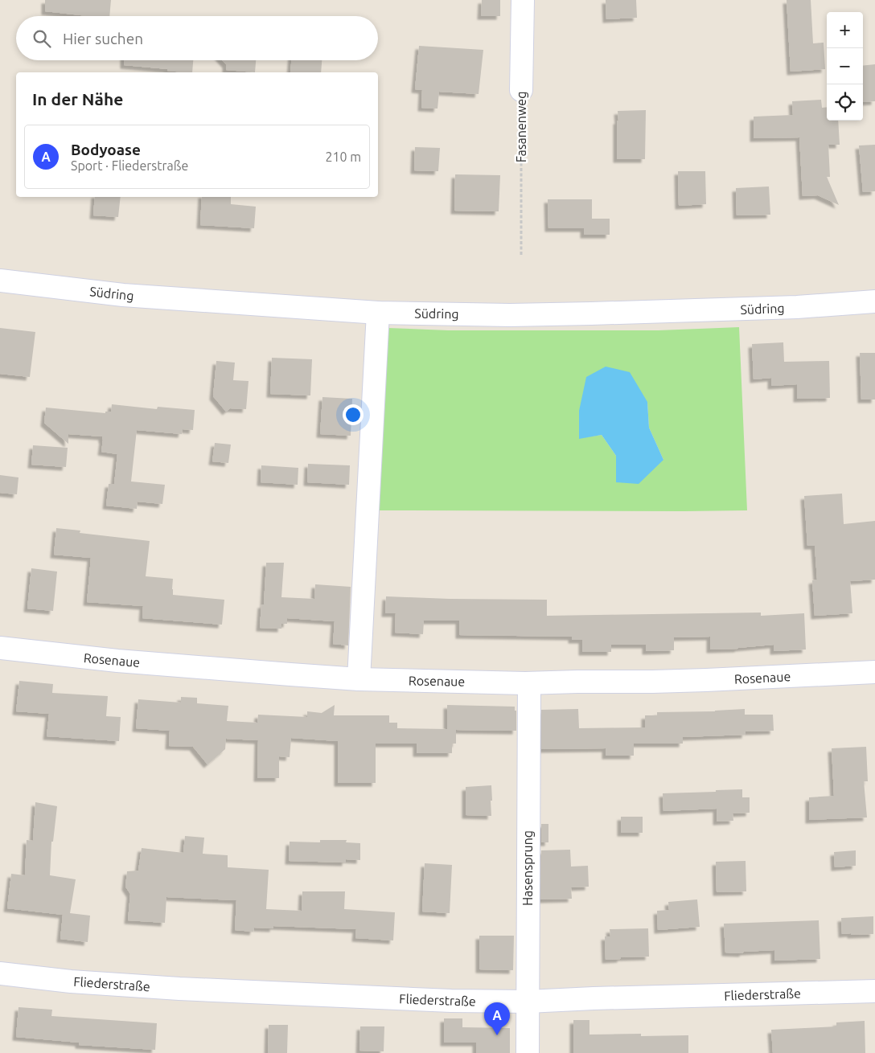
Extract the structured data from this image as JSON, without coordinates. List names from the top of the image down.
{
  "streets": {
    "street": [
      "Fasanenweg",
      "Südring",
      "Rosenaue",
      "Hasensprung",
      "Fliederstraße"
    ]
  },
  "crossings": [
    ["Rosenaue", "Hasensprung"],
    ["Hasensprung", "Fliederstraße"]
  ],
  "page": {
    "map_buttons": ["+", "−"],
    "search": "Hier suchen",
    "heading": "In der Nähe",
    "list": [
      {
        "mark": "A",
        "name": "Bodyoase",
        "note": "Sport · Fliederstraße",
        "value": "210 m"
      }
    ],
    "pins": "A"
  }
}
